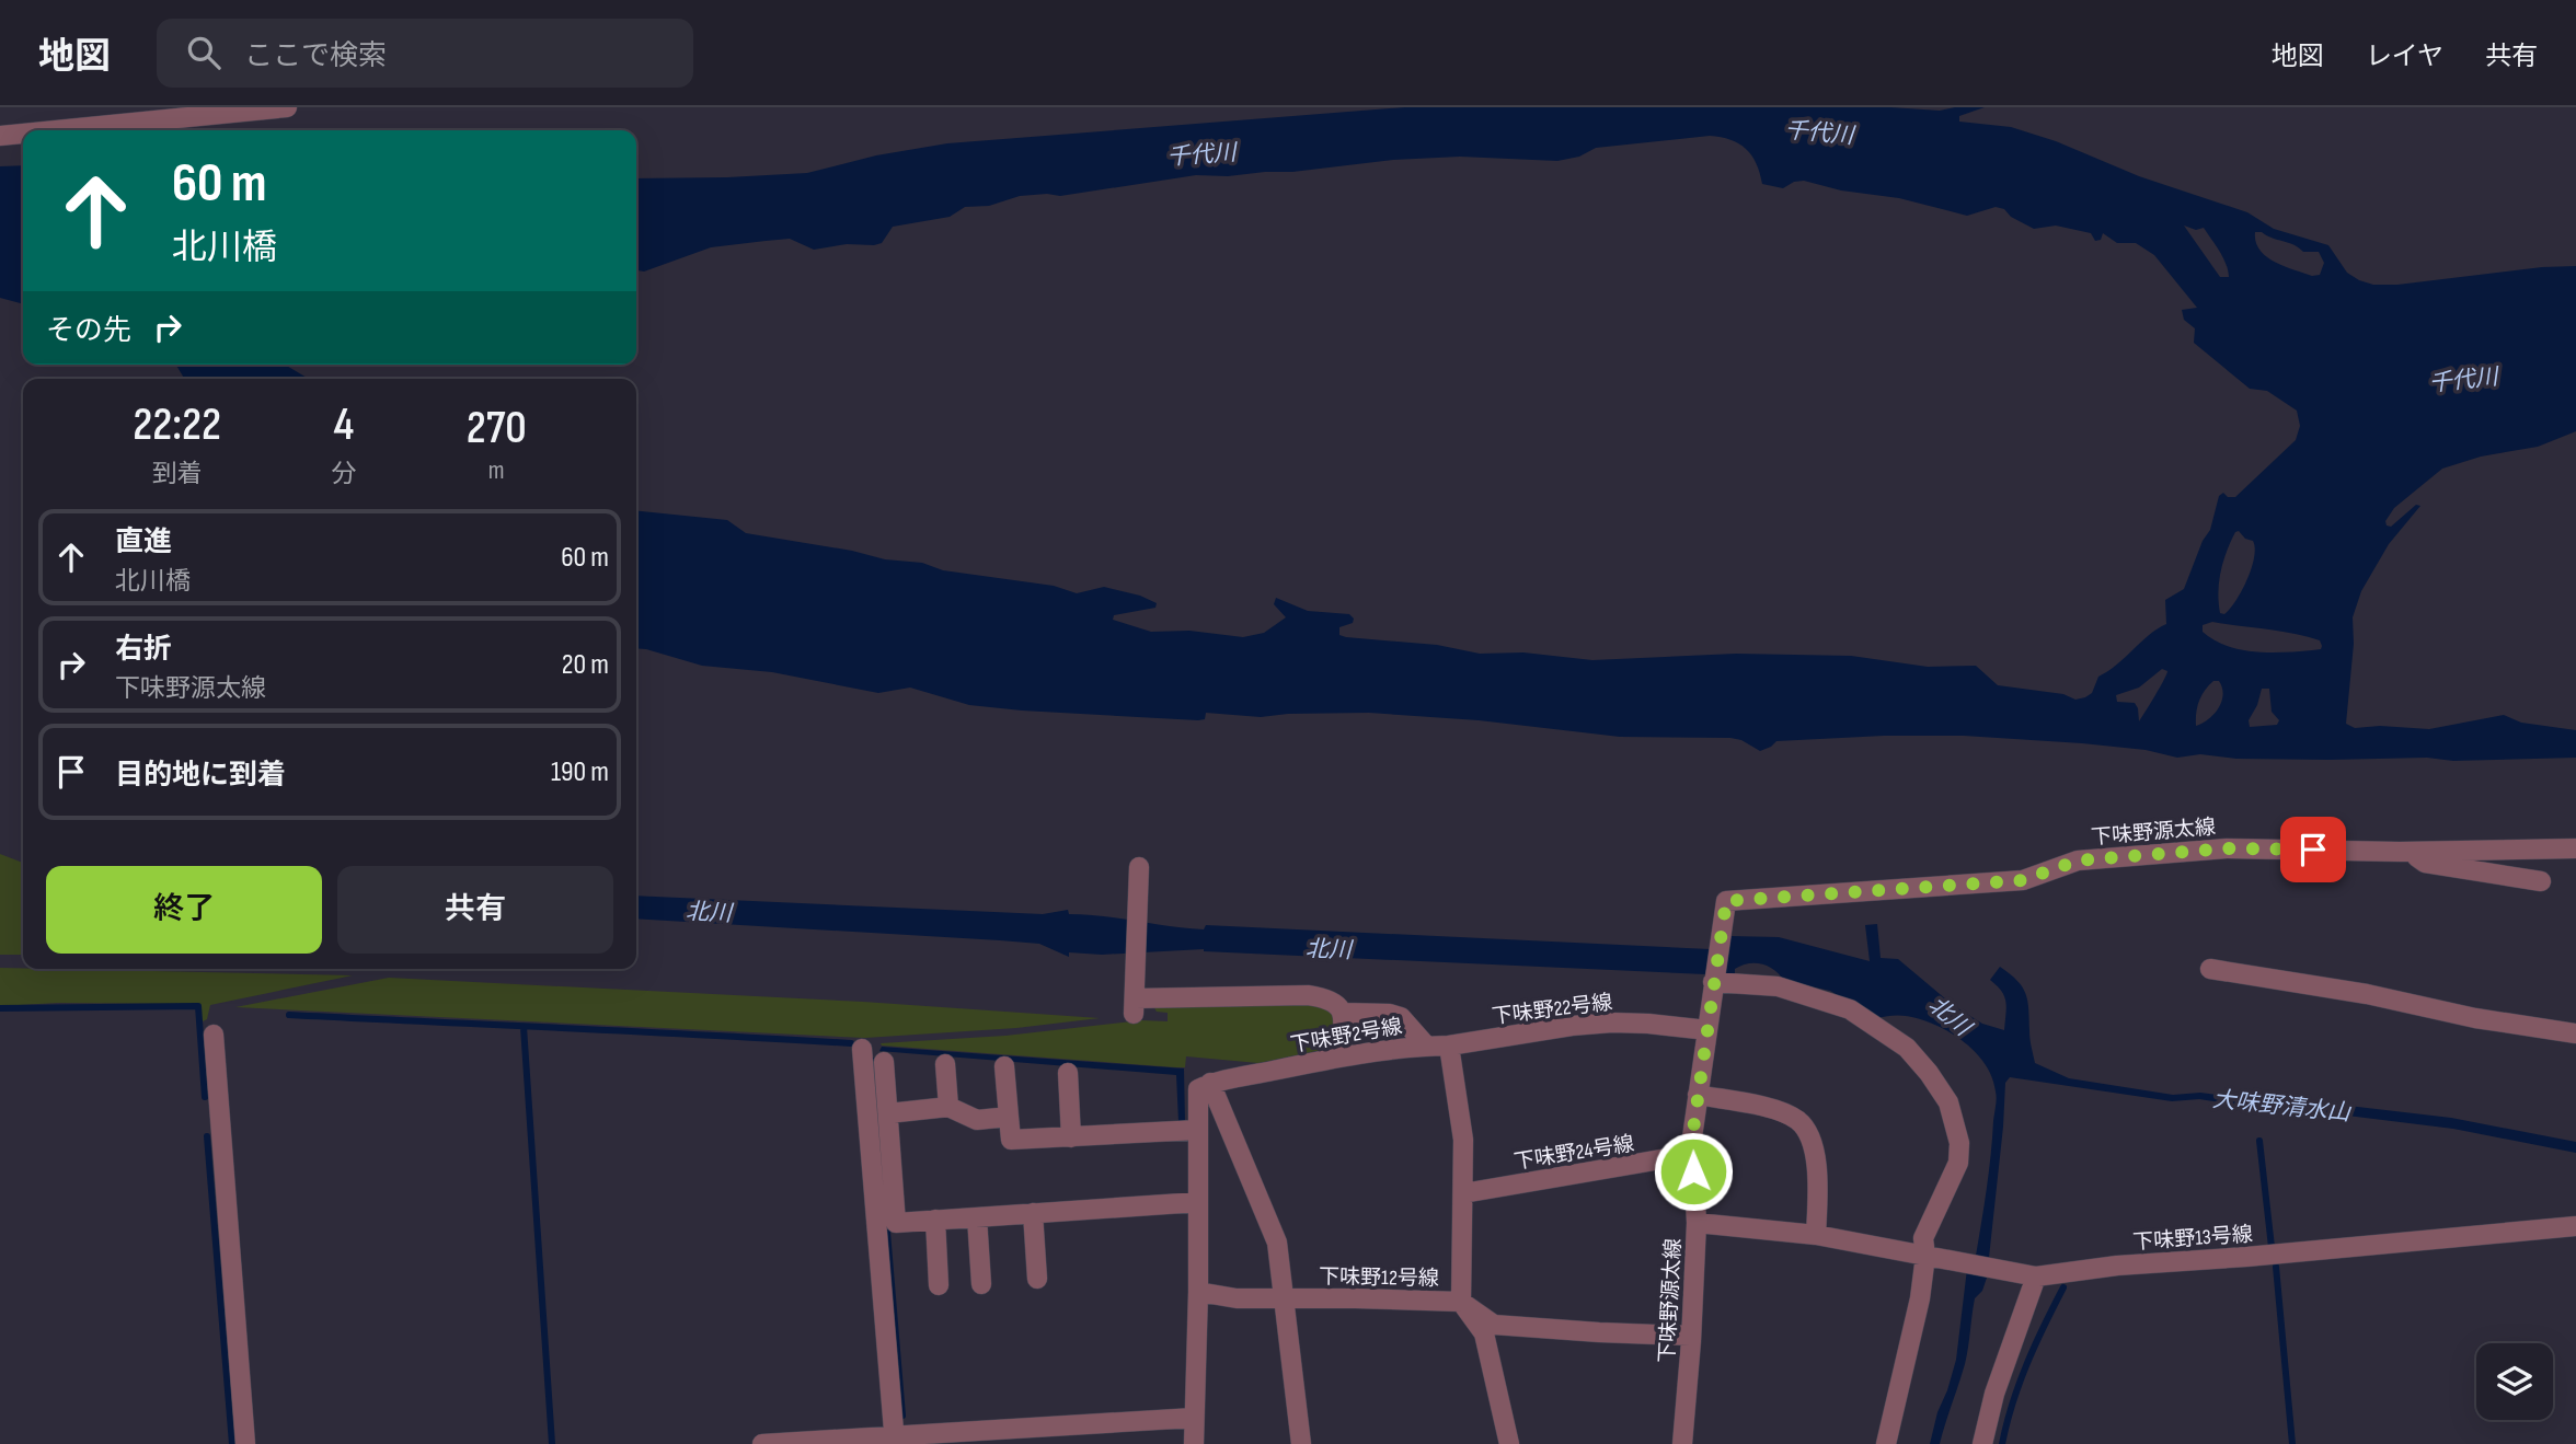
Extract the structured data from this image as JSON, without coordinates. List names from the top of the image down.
{
  "streets": {
    "street": [
      "下味野源太線",
      "下味野22号線",
      "下味野2号線",
      "下味野24号線",
      "下味野13号線",
      "下味野12号線"
    ]
  },
  "crossings": [
    ["下味野源太線", "下味野22号線"],
    ["下味野源太線", "下味野24号線"],
    ["下味野源太線", "下味野13号線"],
    ["下味野源太線", "下味野12号線"],
    ["下味野22号線", "下味野2号線"]
  ],
  "water": ["千代川", "北川", "大味野清水山"],
  "page": {
    "header": "地図",
    "search": "ここで検索",
    "nav": ["地図", "レイヤ", "共有"],
    "turn": ["60 m", "北川橋"],
    "then": "その先",
    "eta": [
      "22:22",
      "到着",
      "4",
      "分",
      "270",
      "m"
    ],
    "list": [
      {
        "name": "直進",
        "note": "北川橋",
        "value": "60 m"
      },
      {
        "name": "右折",
        "note": "下味野源太線",
        "value": "20 m"
      },
      {
        "name": "目的地に到着",
        "value": "190 m"
      }
    ],
    "buttons": ["終了", "共有"]
  }
}
